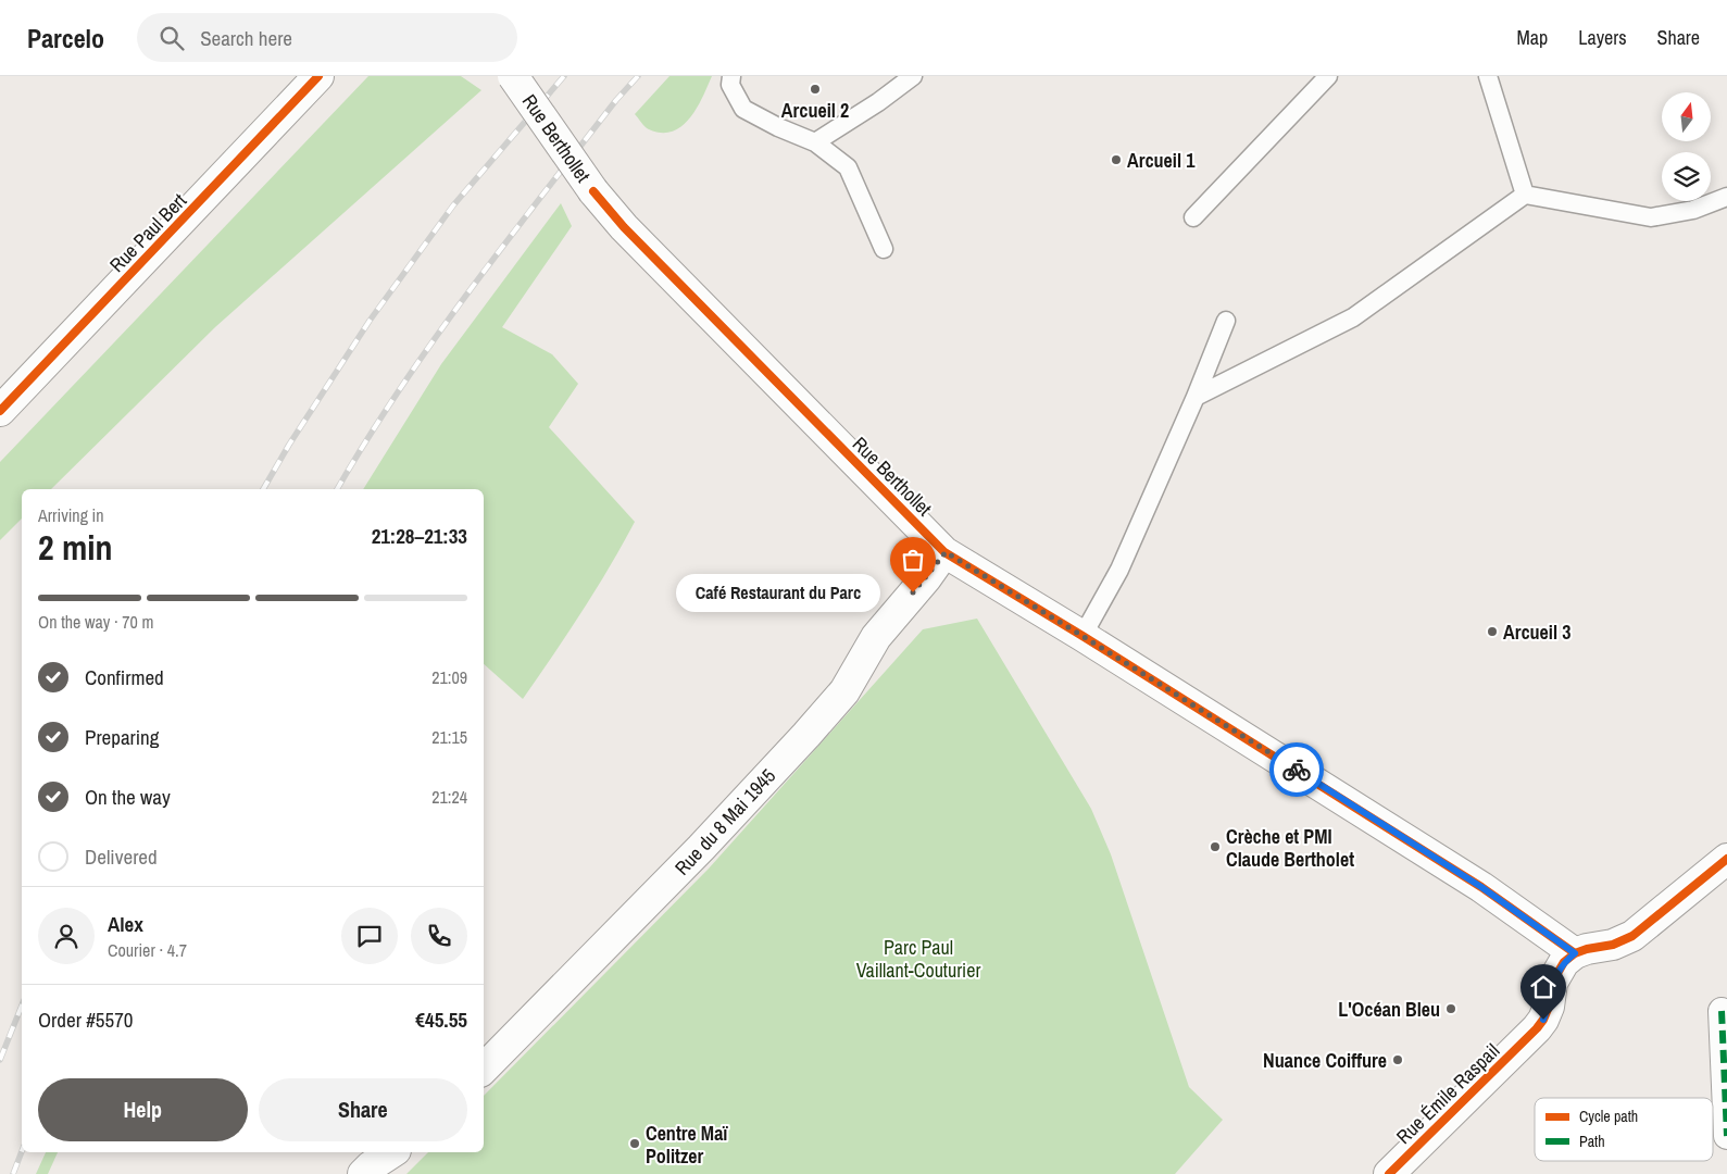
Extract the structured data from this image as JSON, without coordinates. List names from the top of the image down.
{
  "streets": {
    "street": [
      "Rue Berthollet",
      "Rue Paul Bert",
      "Rue du 8 Mai 1945",
      "Rue Émile Raspail"
    ]
  },
  "crossings": [
    ["Rue Berthollet", "Rue du 8 Mai 1945"],
    ["Rue Berthollet", "Rue Émile Raspail"]
  ],
  "parks": ["Parc Paul Vaillant-Couturier"],
  "places": [
    "Arcueil 2",
    "Arcueil 1",
    "Café Restaurant du Parc",
    "Arcueil 3",
    "Crèche et PMI Claude Bertholet",
    "L'Océan Bleu",
    "Nuance Coiffure",
    "Centre Maï Politzer"
  ],
  "legend": ["Cycle path", "Path"],
  "north": "top",
  "page": {
    "header": "Parcelo",
    "search": "Search here",
    "nav": ["Map", "Layers", "Share"],
    "heading": ["2 min", "Arriving in", "21:28–21:33"],
    "panel": [
      "Alex",
      "Courier · 4.7",
      "Order #5570",
      "€45.55"
    ],
    "bubble": "Café Restaurant du Parc",
    "bar": "On the way · 70 m",
    "list": [
      ["Confirmed", "21:09"],
      ["Preparing", "21:15"],
      ["On the way", "21:24"],
      "Delivered"
    ],
    "buttons": ["Help", "Share"]
  }
}
